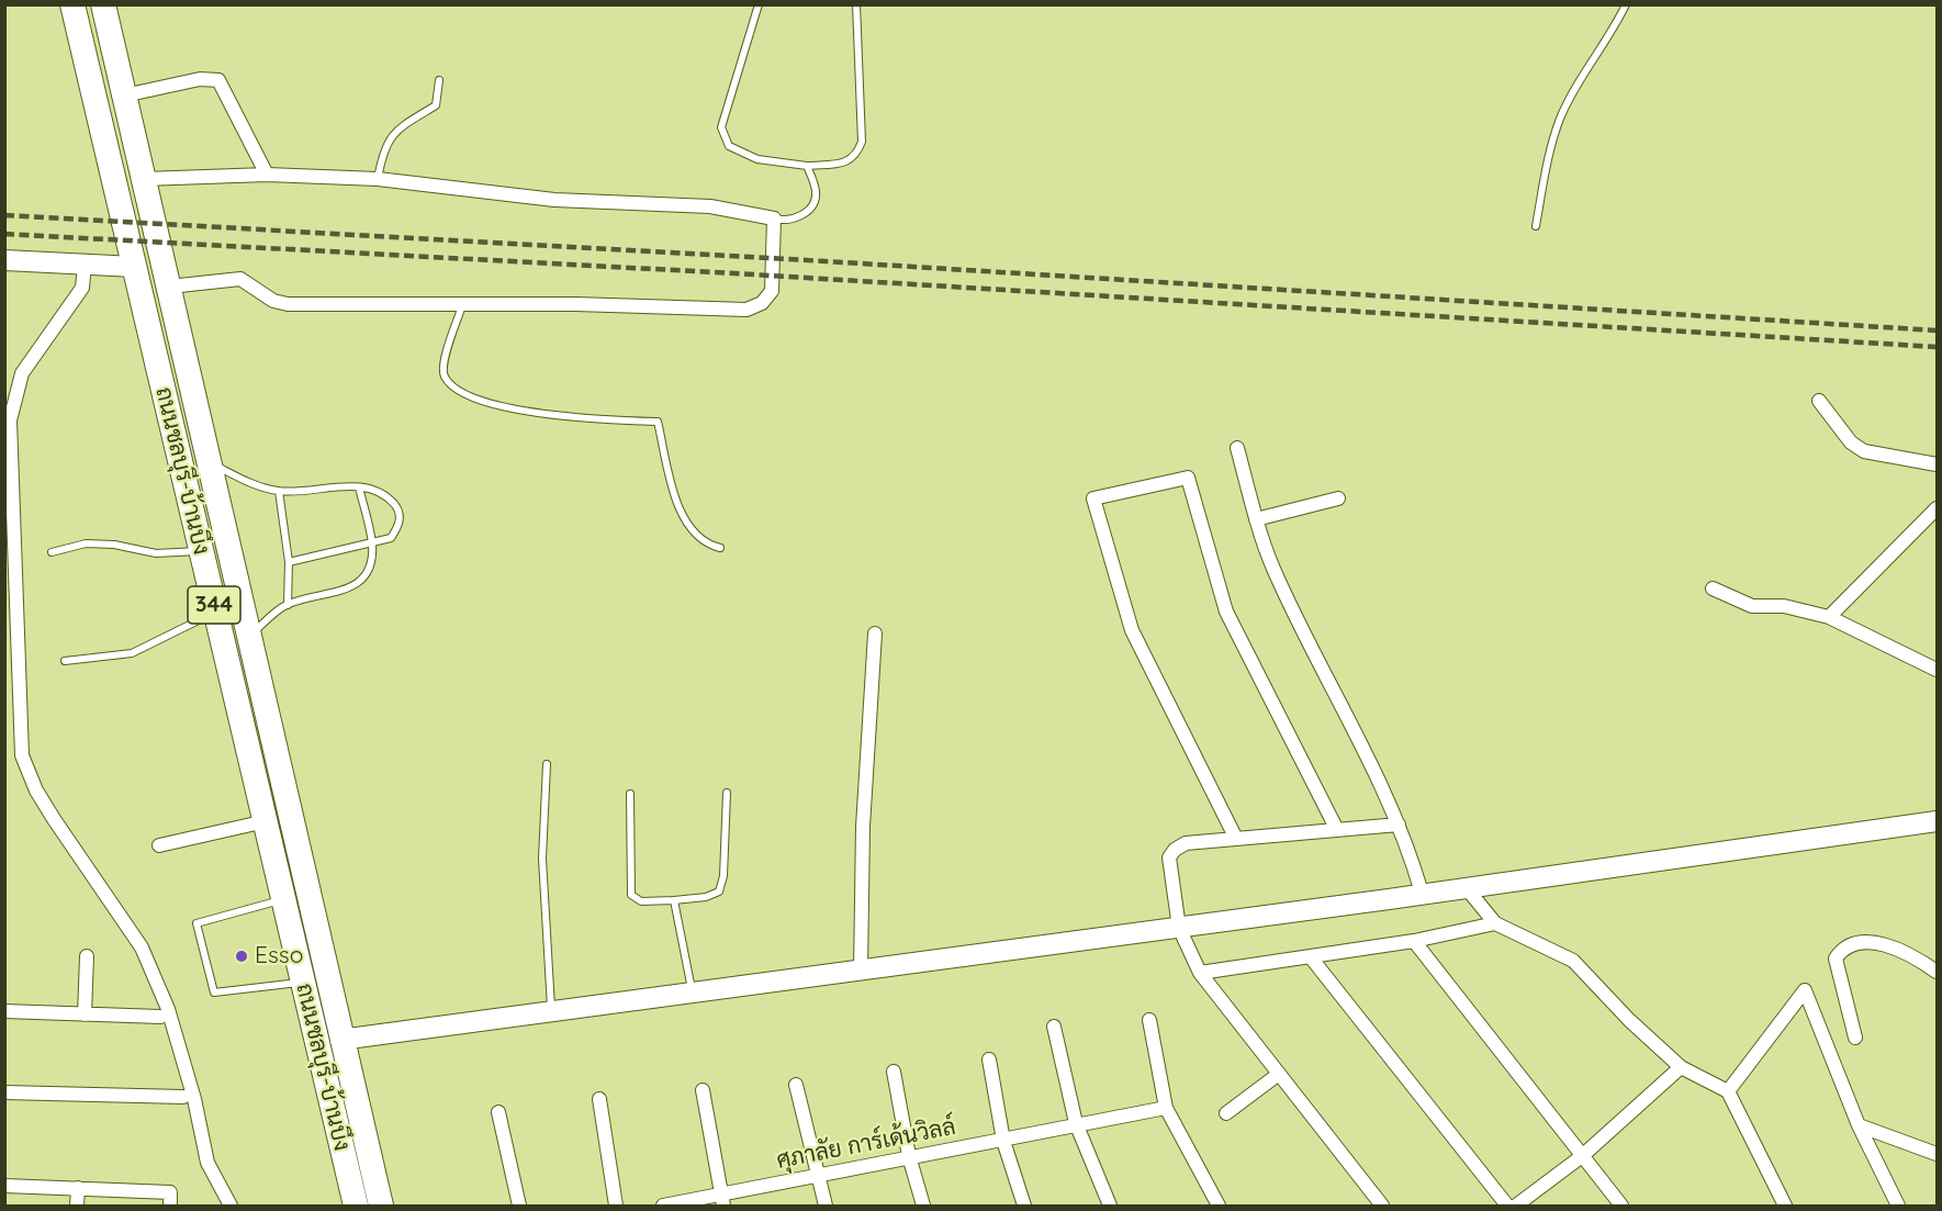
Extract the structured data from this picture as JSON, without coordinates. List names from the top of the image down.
{
  "streets": {
    "highway": ["ถนนชลบุรี-บ้านบึง", "344"],
    "street": ["ศุภาลัย การ์เด้นวิลล์"]
  },
  "places": ["Esso"]
}
